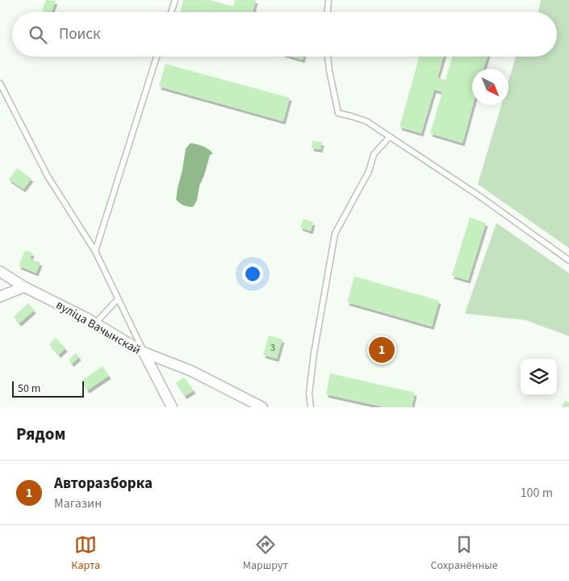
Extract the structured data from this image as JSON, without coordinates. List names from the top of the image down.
{
  "streets": {
    "street": ["вуліца Вачынскай"]
  },
  "house_numbers": ["3"],
  "scale_bar": "50 m",
  "north": "bottom right",
  "page": {
    "search": "Поиск",
    "pins": "1",
    "scale": "50 m",
    "heading": "Рядом",
    "list": [
      {
        "mark": "1",
        "name": "Авторазборка",
        "note": "Магазин",
        "value": "100 m"
      }
    ],
    "nav": ["Карта", "Маршрут", "Сохранённые"]
  }
}
